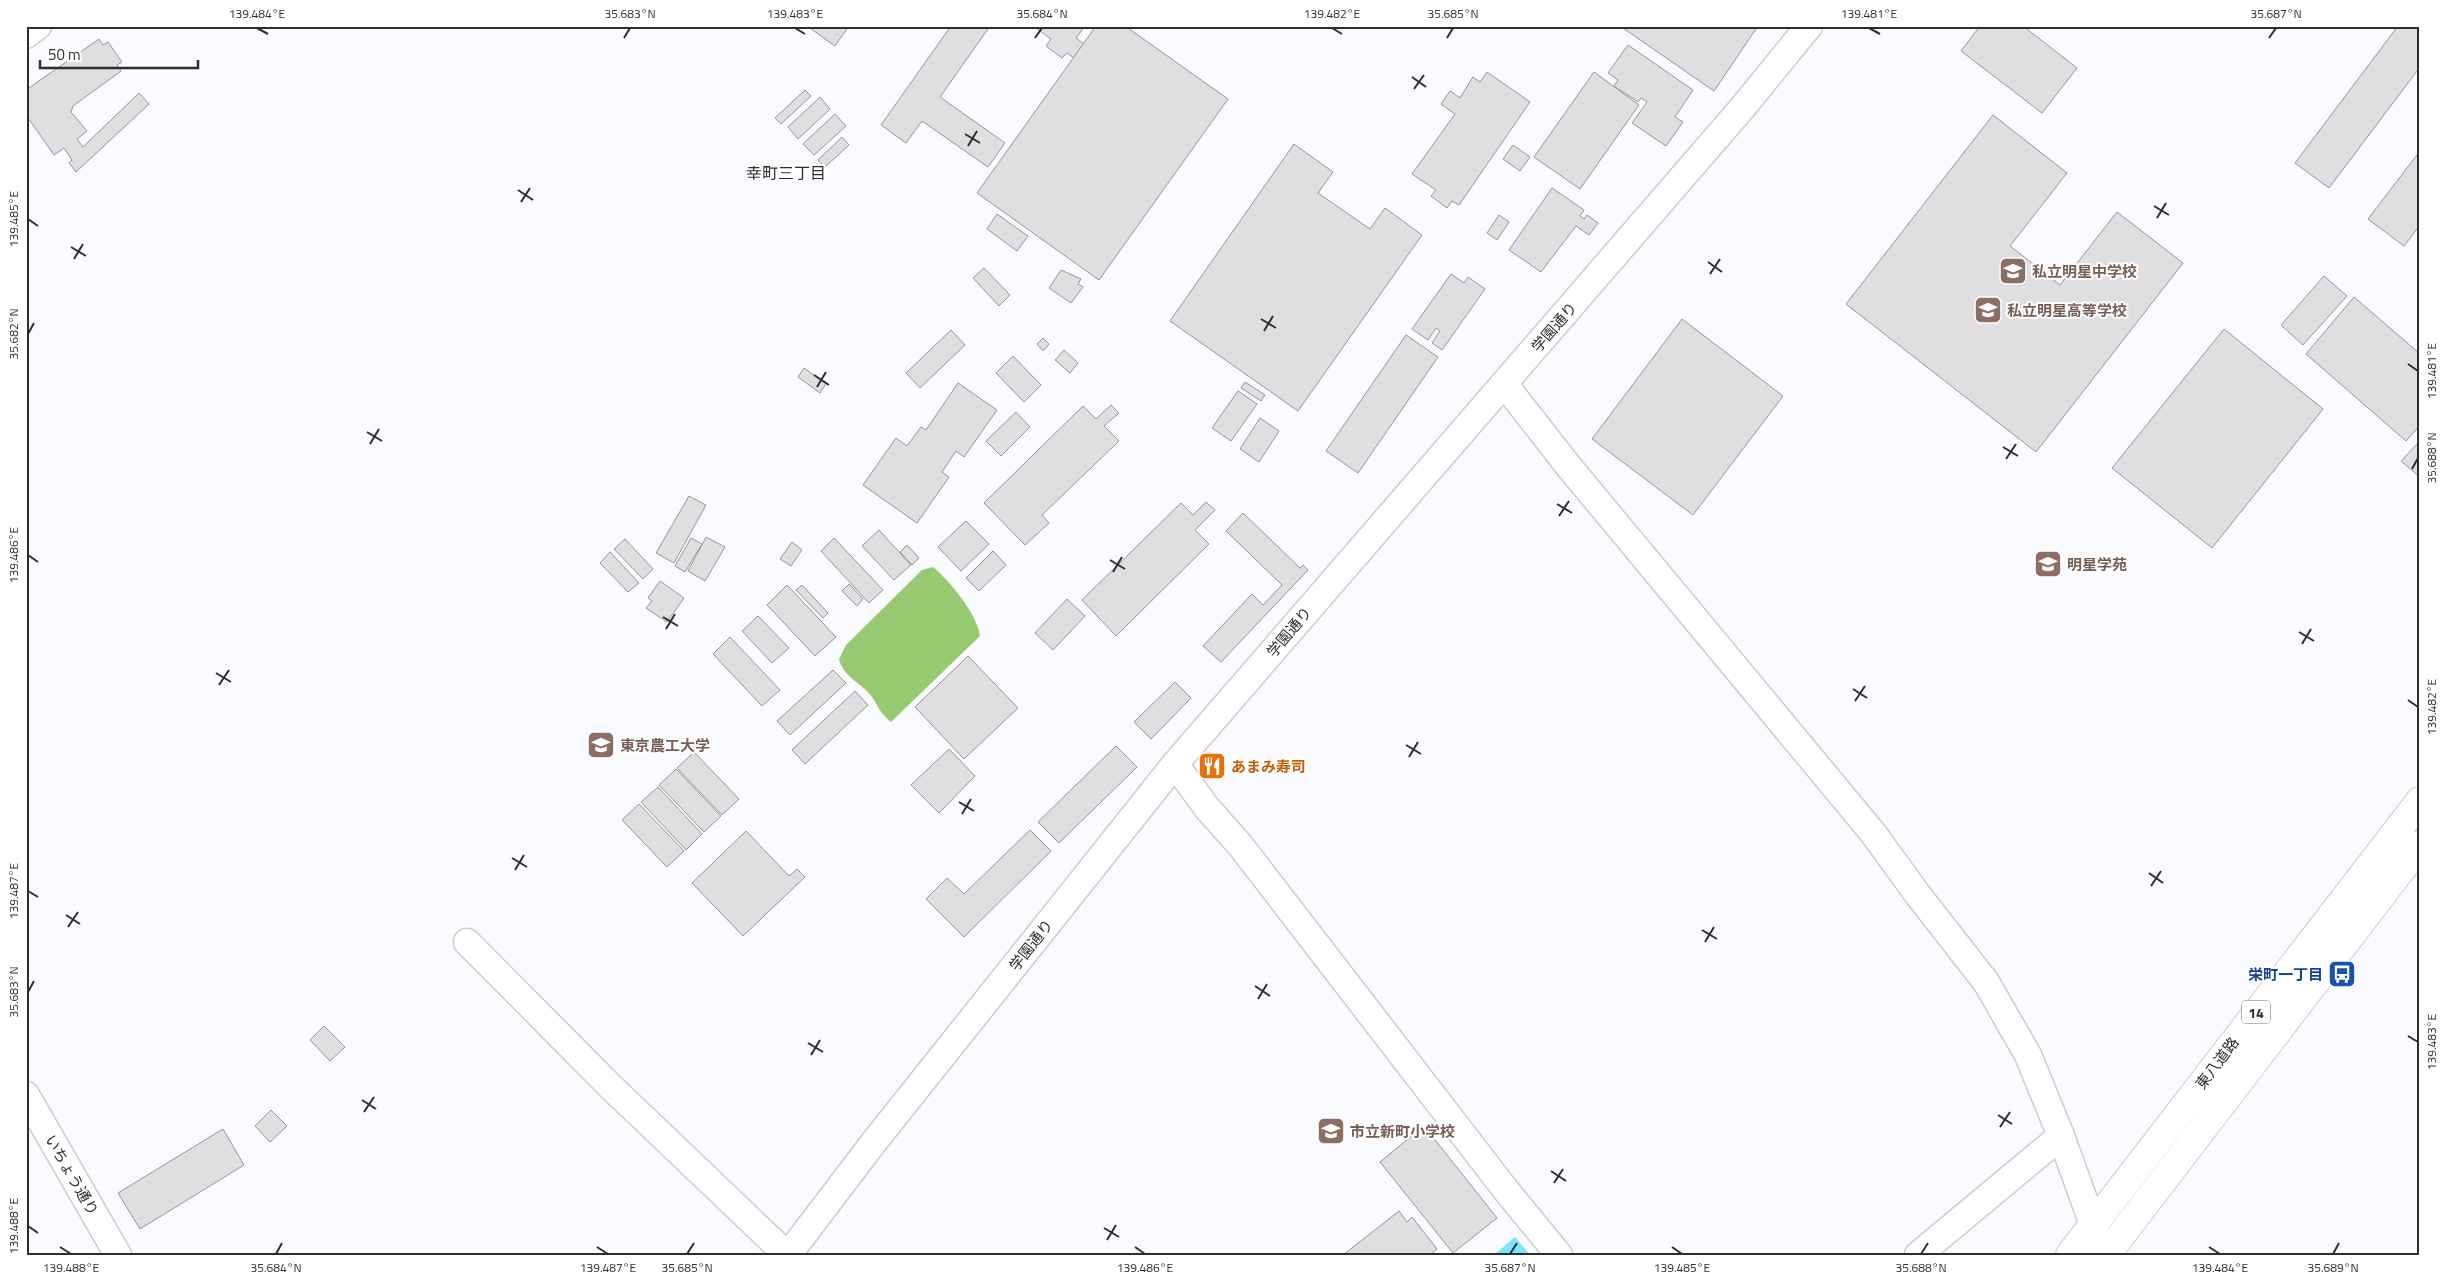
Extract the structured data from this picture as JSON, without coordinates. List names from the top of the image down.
{
  "streets": {
    "main road": ["14", "東八道路"],
    "street": ["学園通り", "いちょう通り"]
  },
  "districts": ["幸町三丁目"],
  "places": {
    "school or university": [
      "私立明星中学校",
      "私立明星高等学校",
      "明星学苑",
      "東京農工大学",
      "市立新町小学校"
    ],
    "restaurant": ["あまみ寿司"],
    "bus stop": ["栄町一丁目"]
  },
  "scale_bar": "50 m",
  "coordinates": [
    "139.484°E",
    "35.683°N",
    "139.483°E",
    "35.684°N",
    "139.482°E",
    "35.685°N",
    "139.481°E",
    "35.687°N",
    "139.485°E",
    "35.682°N",
    "35.688°N",
    "139.486°E",
    "139.487°E",
    "139.488°E",
    "35.689°N"
  ]
}
